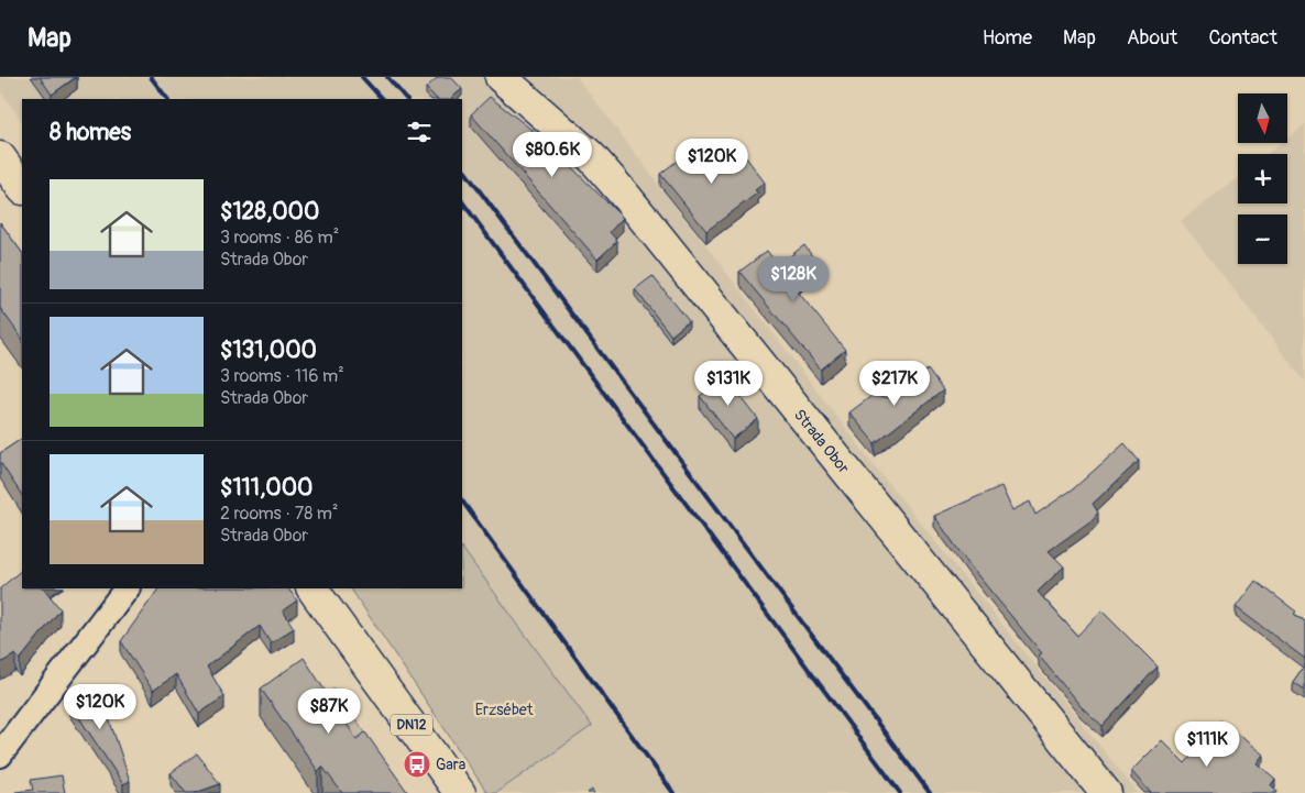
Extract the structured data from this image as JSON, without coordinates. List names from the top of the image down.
{
  "streets": {
    "street": ["Strada Obor", "DN12"]
  },
  "parks": ["Erzsébet"],
  "places": {
    "bus stop": ["Gara"]
  },
  "north": "bottom",
  "page": {
    "header": "Map",
    "nav": [
      "Home",
      "Map",
      "About",
      "Contact"
    ],
    "map_buttons": ["+", "−"],
    "heading": "8 homes",
    "price": [
      "$80.6K",
      "$120K",
      "$128K",
      "$131K",
      "$217K",
      "$120K",
      "$87K",
      "$111K"
    ],
    "list": [
      {
        "name": "$128,000",
        "note": "3 rooms · 86 m² · Strada Obor"
      },
      {
        "name": "$131,000",
        "note": "3 rooms · 116 m² · Strada Obor"
      },
      {
        "name": "$111,000",
        "note": "2 rooms · 78 m² · Strada Obor"
      }
    ]
  }
}
